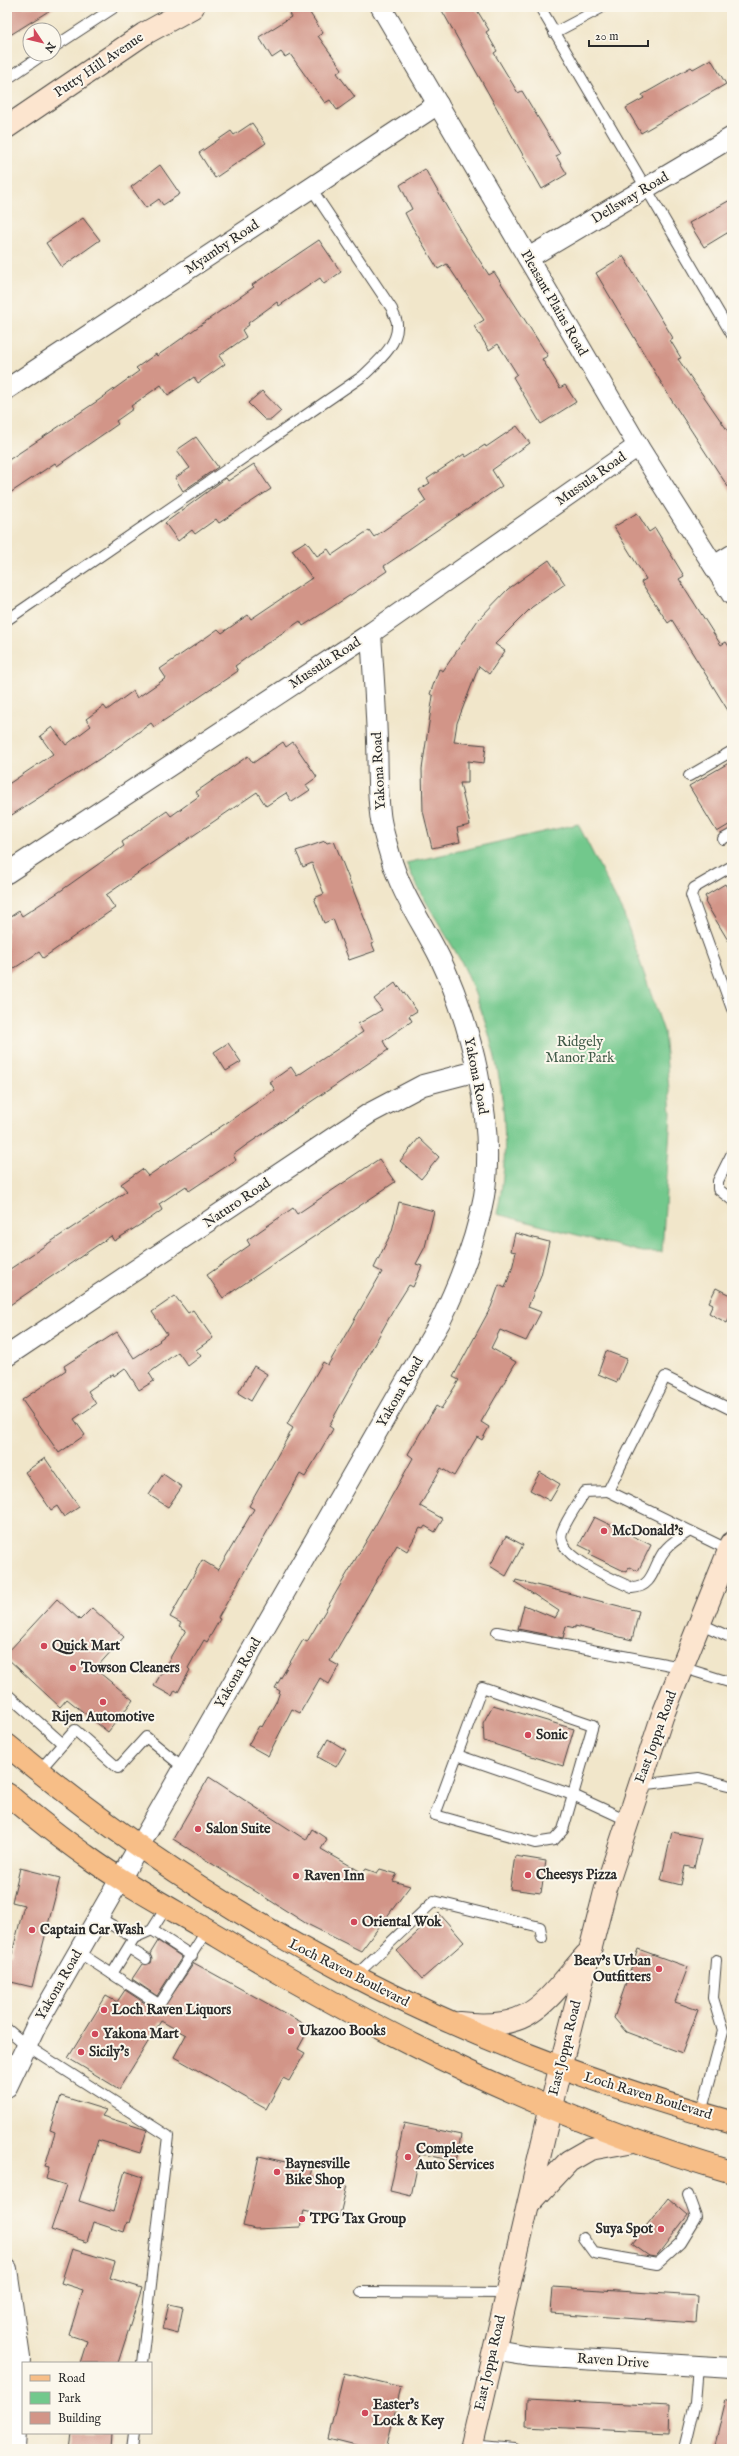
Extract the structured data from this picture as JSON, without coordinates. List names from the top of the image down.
{
  "streets": {
    "main road": ["Putty Hill Avenue", "East Joppa Road", "Loch Raven Boulevard"],
    "street": [
      "Dellsway Road",
      "Myamby Road",
      "Pleasant Plains Road",
      "Mussula Road",
      "Yakona Road",
      "Naturo Road",
      "Raven Drive"
    ]
  },
  "crossings": [
    ["Dellsway Road", "Pleasant Plains Road"],
    ["Myamby Road", "Pleasant Plains Road"],
    ["Pleasant Plains Road", "Mussula Road"],
    ["Mussula Road", "Yakona Road"],
    ["Yakona Road", "Naturo Road"],
    ["Yakona Road", "Loch Raven Boulevard"],
    ["East Joppa Road", "Loch Raven Boulevard"],
    ["East Joppa Road", "Raven Drive"]
  ],
  "parks": ["Ridgely Manor Park"],
  "places": [
    "McDonald's",
    "Quick Mart",
    "Towson Cleaners",
    "Rijen Automotive",
    "Sonic",
    "Salon Suite",
    "Cheesys Pizza",
    "Raven Inn",
    "Oriental Wok",
    "Captain Car Wash",
    "Beav's Urban Outfitters",
    "Loch Raven Liquors",
    "Ukazoo Books",
    "Yakona Mart",
    "Sicily’s",
    "Complete Auto Services",
    "Baynesville Bike Shop",
    "TPG Tax Group",
    "Suya Spot",
    "Easter’s Lock & Key"
  ],
  "legend": ["Road", "Park", "Building"],
  "scale_bar": "20 m",
  "north": "bottom right"
}
